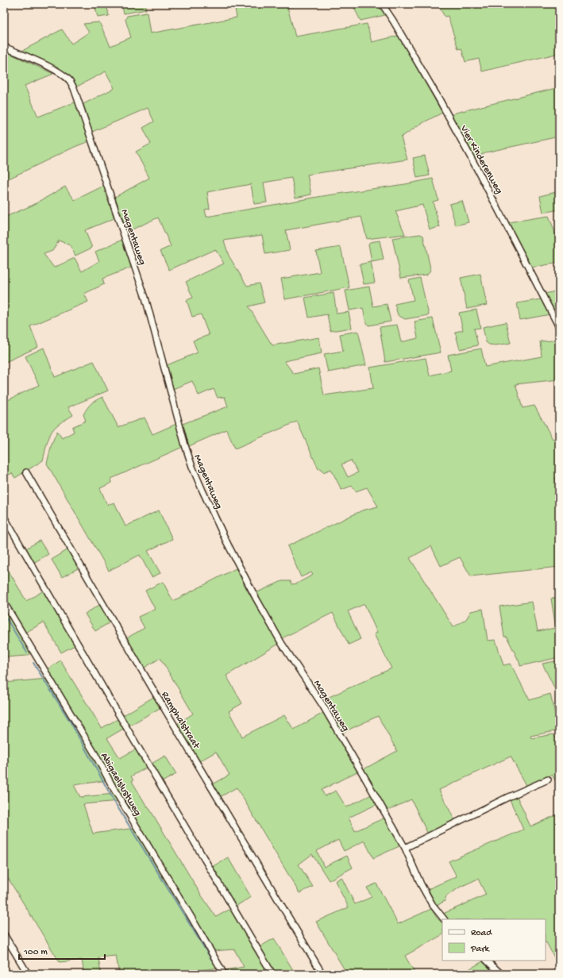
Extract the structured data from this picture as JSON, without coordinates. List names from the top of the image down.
{
  "streets": {
    "street": [
      "Vier Kinderenweg",
      "Magentaweg",
      "Ramphalstraat",
      "Abigaelslustweg"
    ]
  },
  "legend": ["Road", "Park"],
  "scale_bar": "100 m"
}
